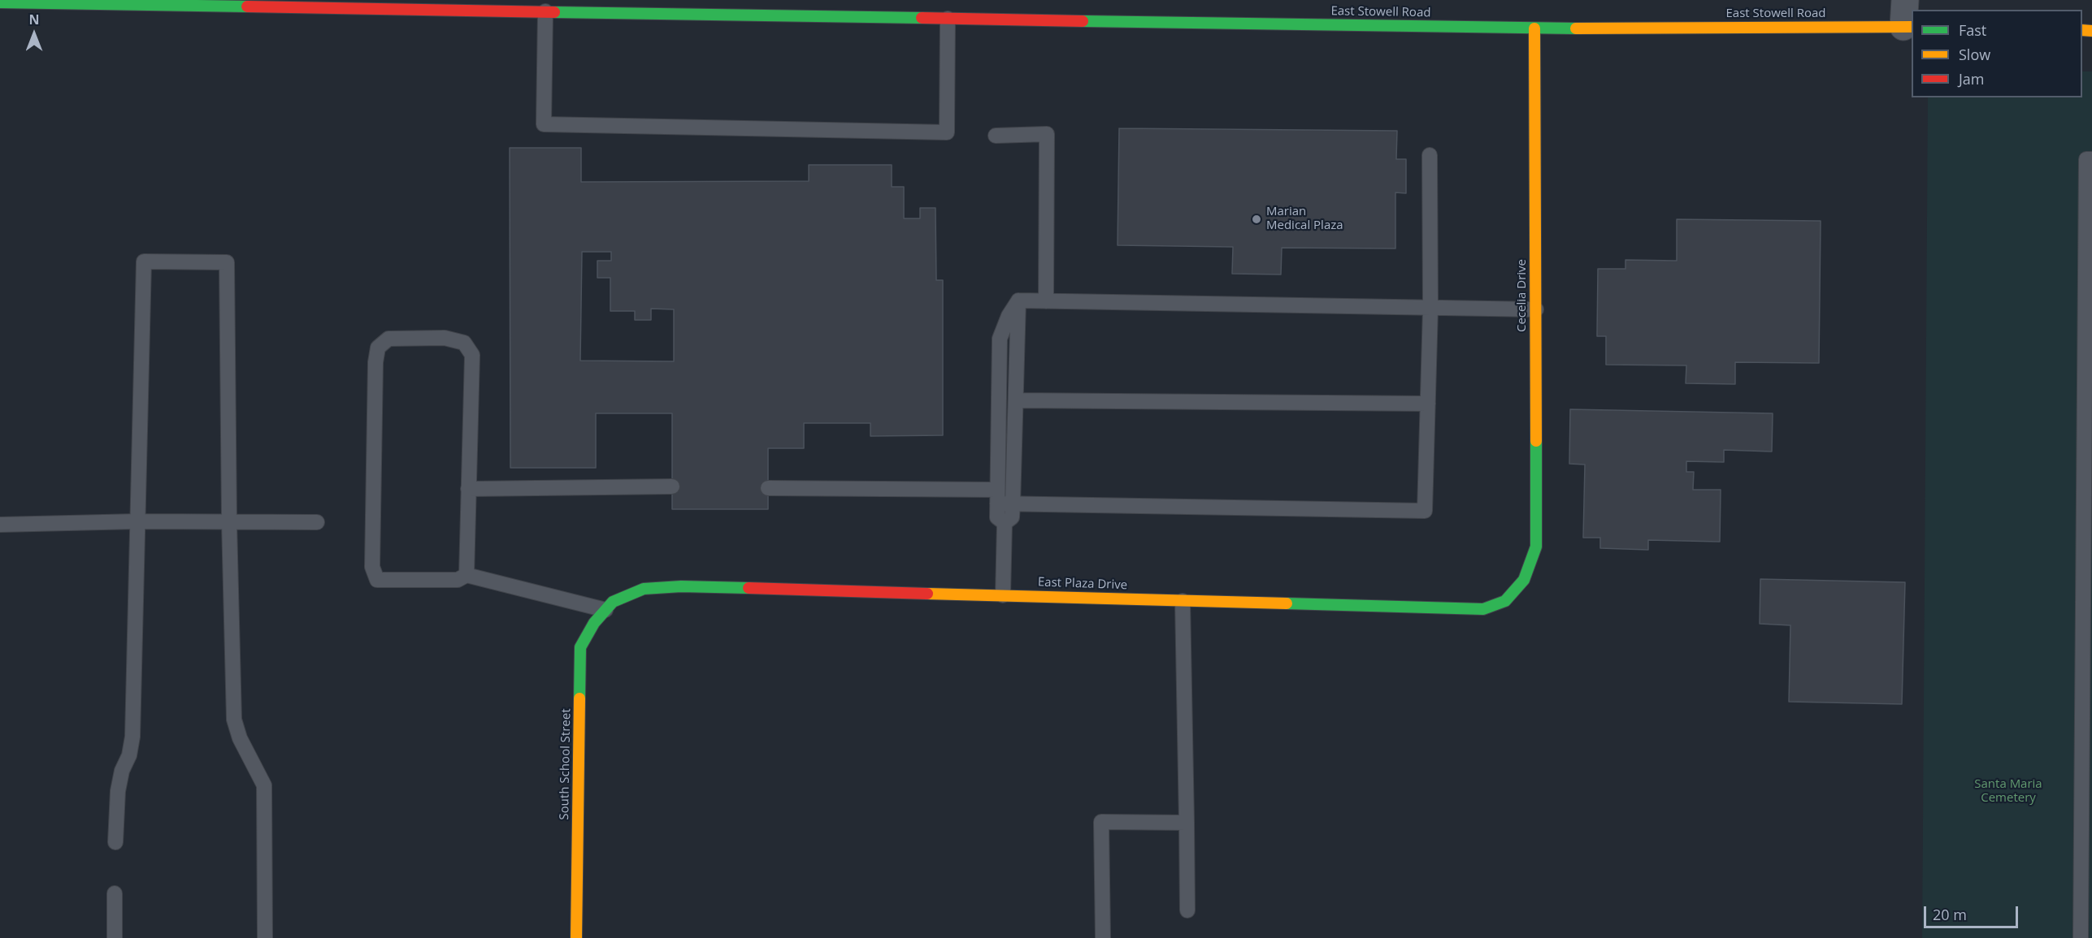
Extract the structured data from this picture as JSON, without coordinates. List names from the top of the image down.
{
  "streets": {
    "main road": [
      "East Stowell Road",
      "Cecelia Drive",
      "East Plaza Drive",
      "South School Street"
    ]
  },
  "crossings": [
    ["East Stowell Road", "Cecelia Drive"],
    ["Cecelia Drive", "East Plaza Drive"],
    ["East Plaza Drive", "South School Street"]
  ],
  "parks": ["Santa Maria Cemetery"],
  "places": ["Marian Medical Plaza"],
  "legend": ["Fast", "Slow", "Jam"],
  "scale_bar": "20 m",
  "north": "top"
}
